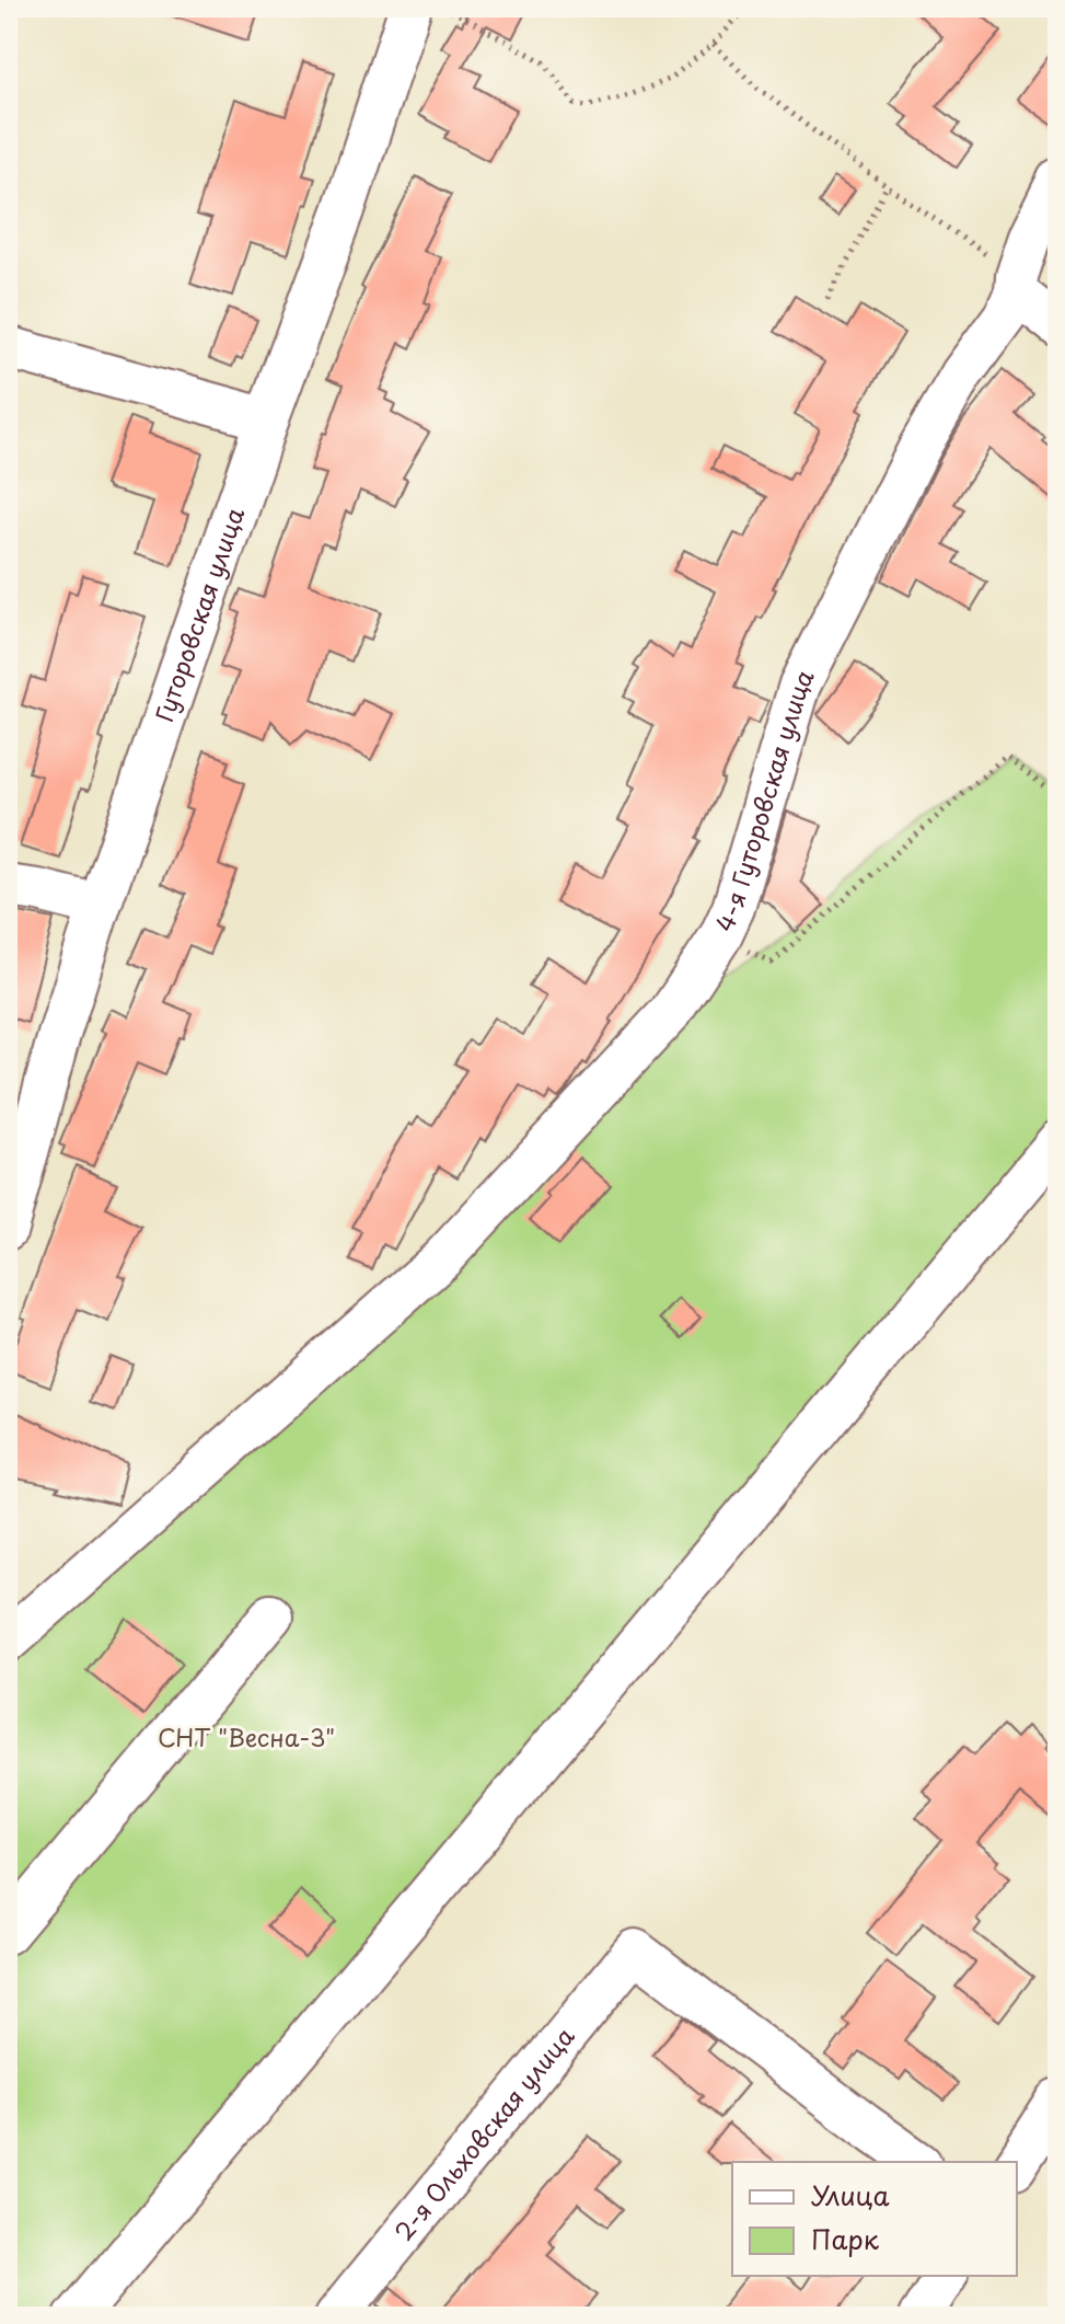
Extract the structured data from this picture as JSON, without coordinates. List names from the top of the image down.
{
  "streets": {
    "street": ["Гуторовская улица", "4-я Гуторовская улица", "2-я Ольховская улица"]
  },
  "parks": ["СНТ \"Весна-3\""],
  "legend": ["Улица", "Парк"]
}
